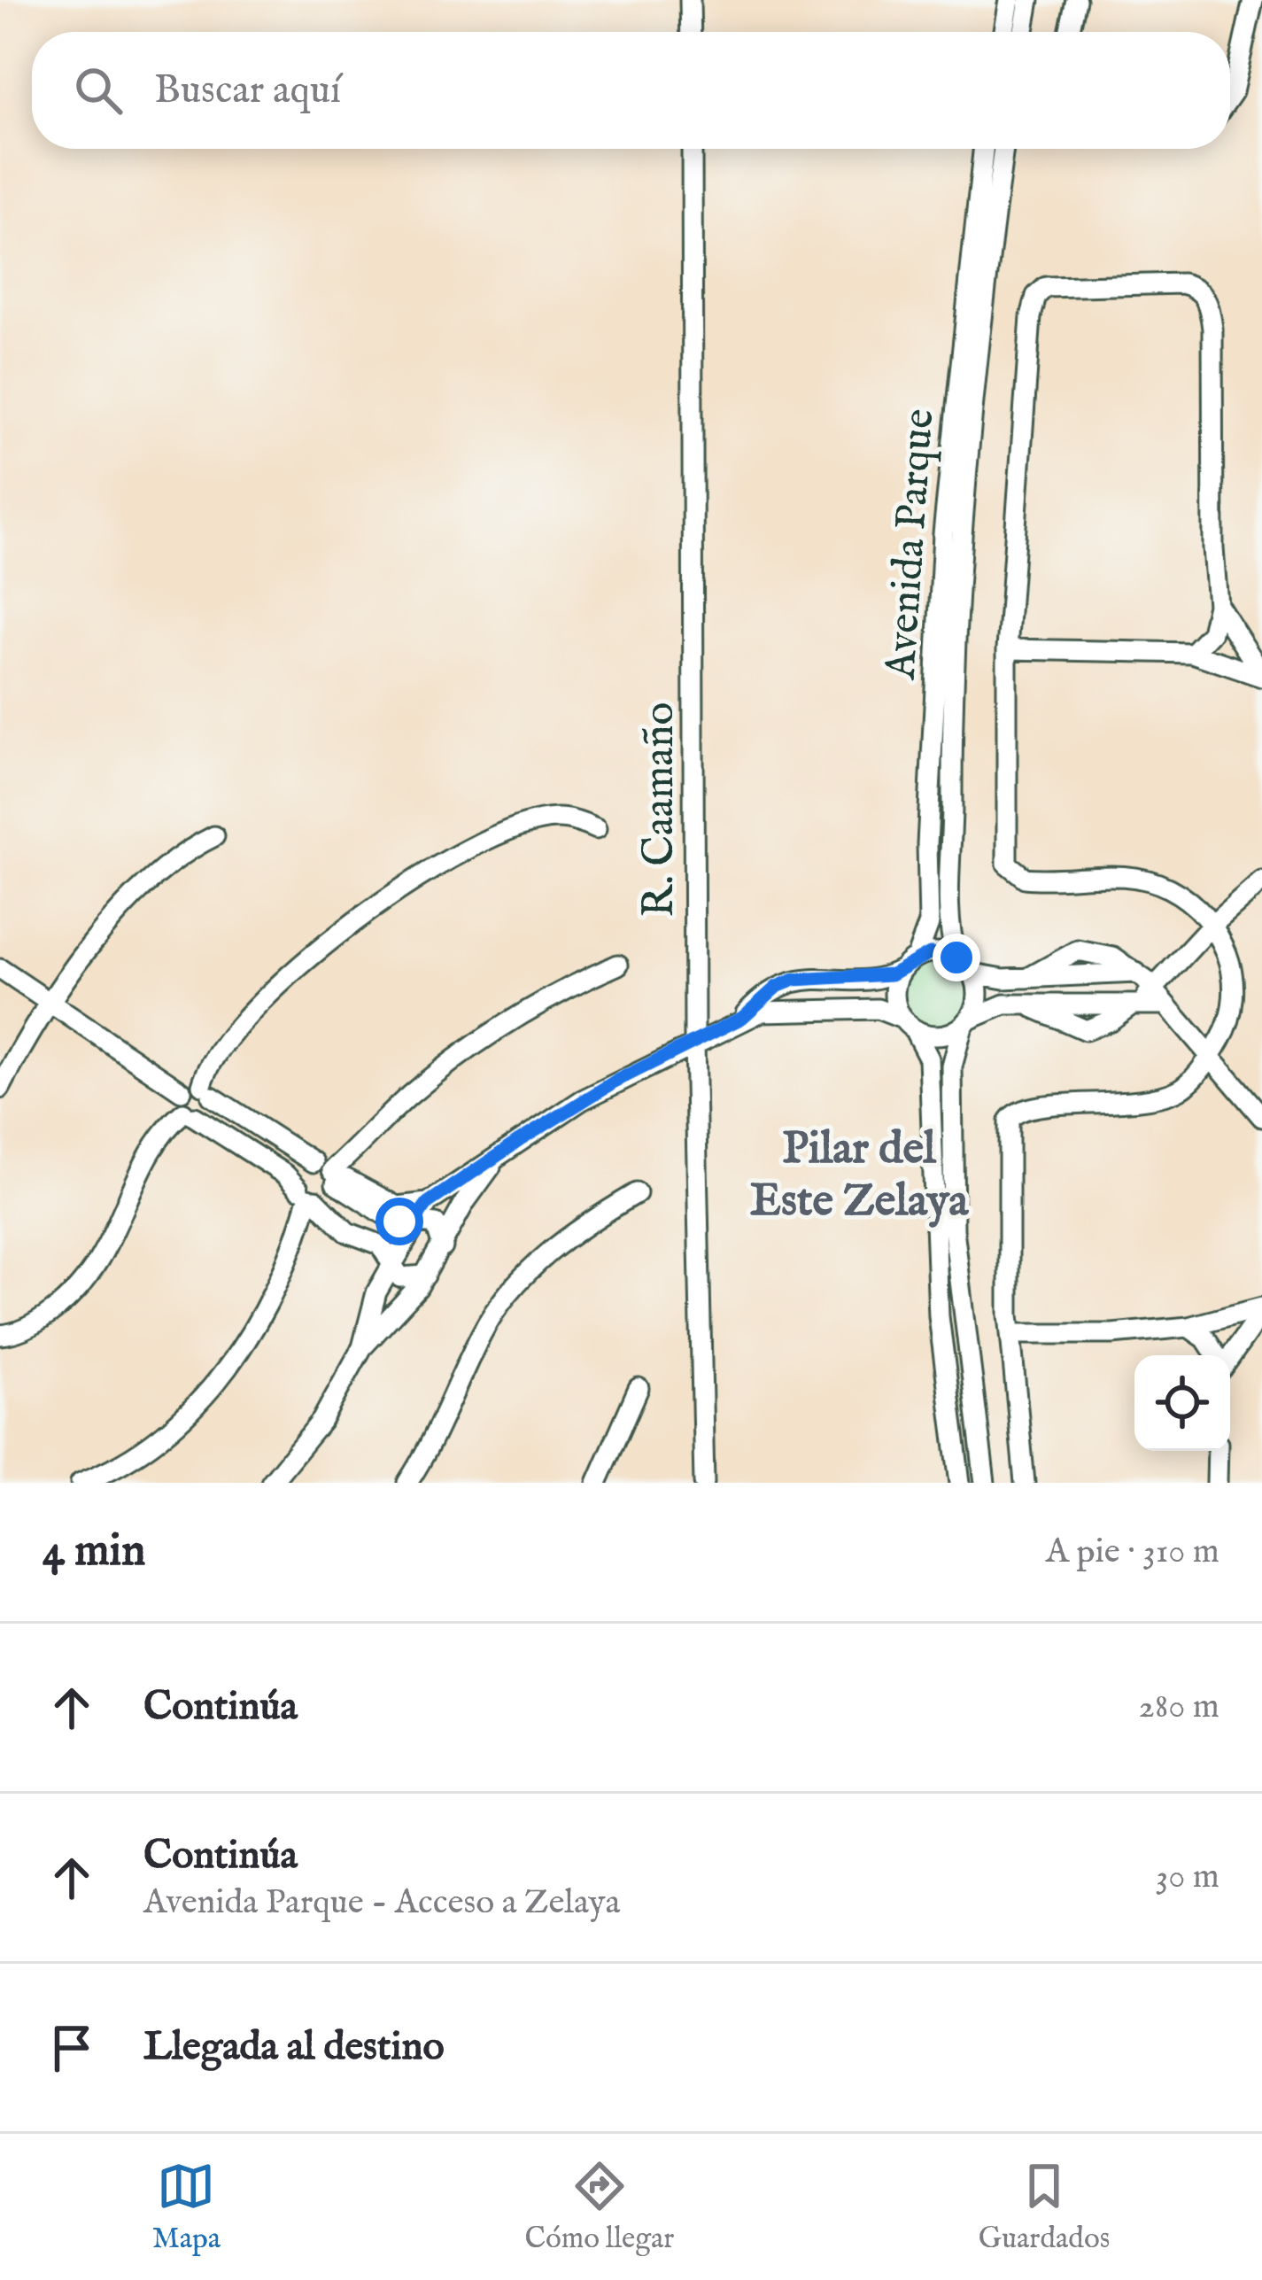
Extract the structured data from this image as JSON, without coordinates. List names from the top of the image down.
{
  "streets": {
    "street": ["Avenida Parque", "R. Caamaño"]
  },
  "districts": ["Pilar del Este Zelaya"],
  "page": {
    "search": "Buscar aquí",
    "heading": ["4 min", "A pie · 310 m"],
    "list": [
      ["Continúa", "280 m"],
      ["Continúa", "Avenida Parque - Acceso a Zelaya", "30 m"],
      "Llegada al destino"
    ],
    "nav": ["Mapa", "Cómo llegar", "Guardados"]
  }
}
